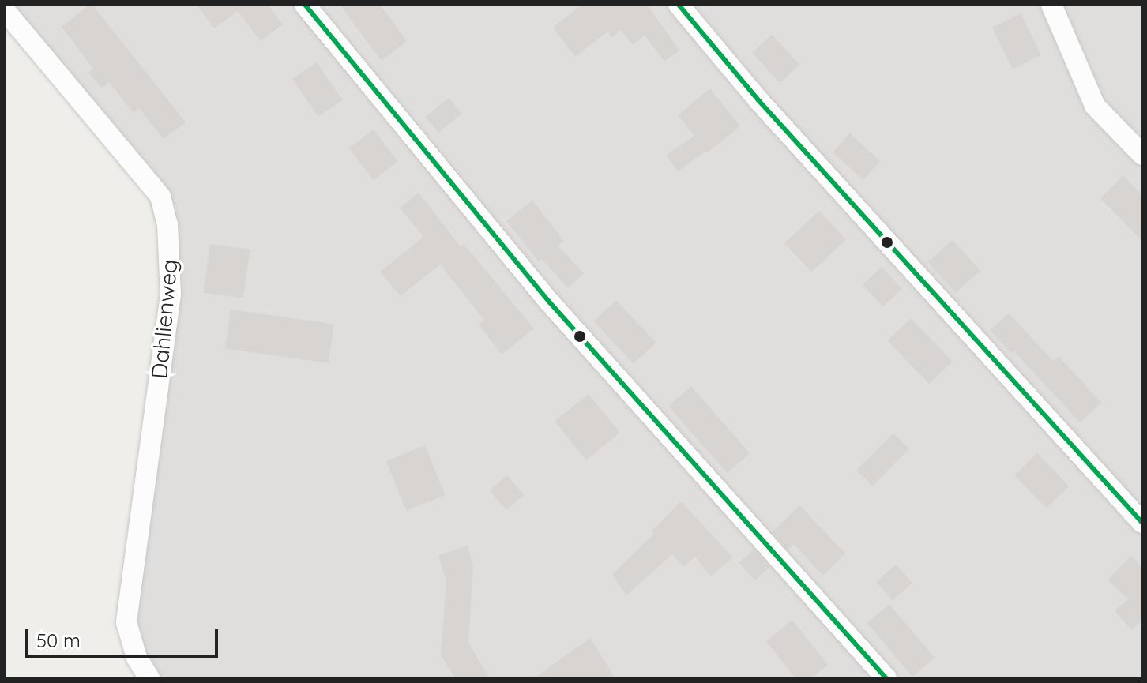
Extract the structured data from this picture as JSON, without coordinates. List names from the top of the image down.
{
  "streets": {
    "street": ["Dahlienweg"]
  },
  "scale_bar": "50 m"
}
